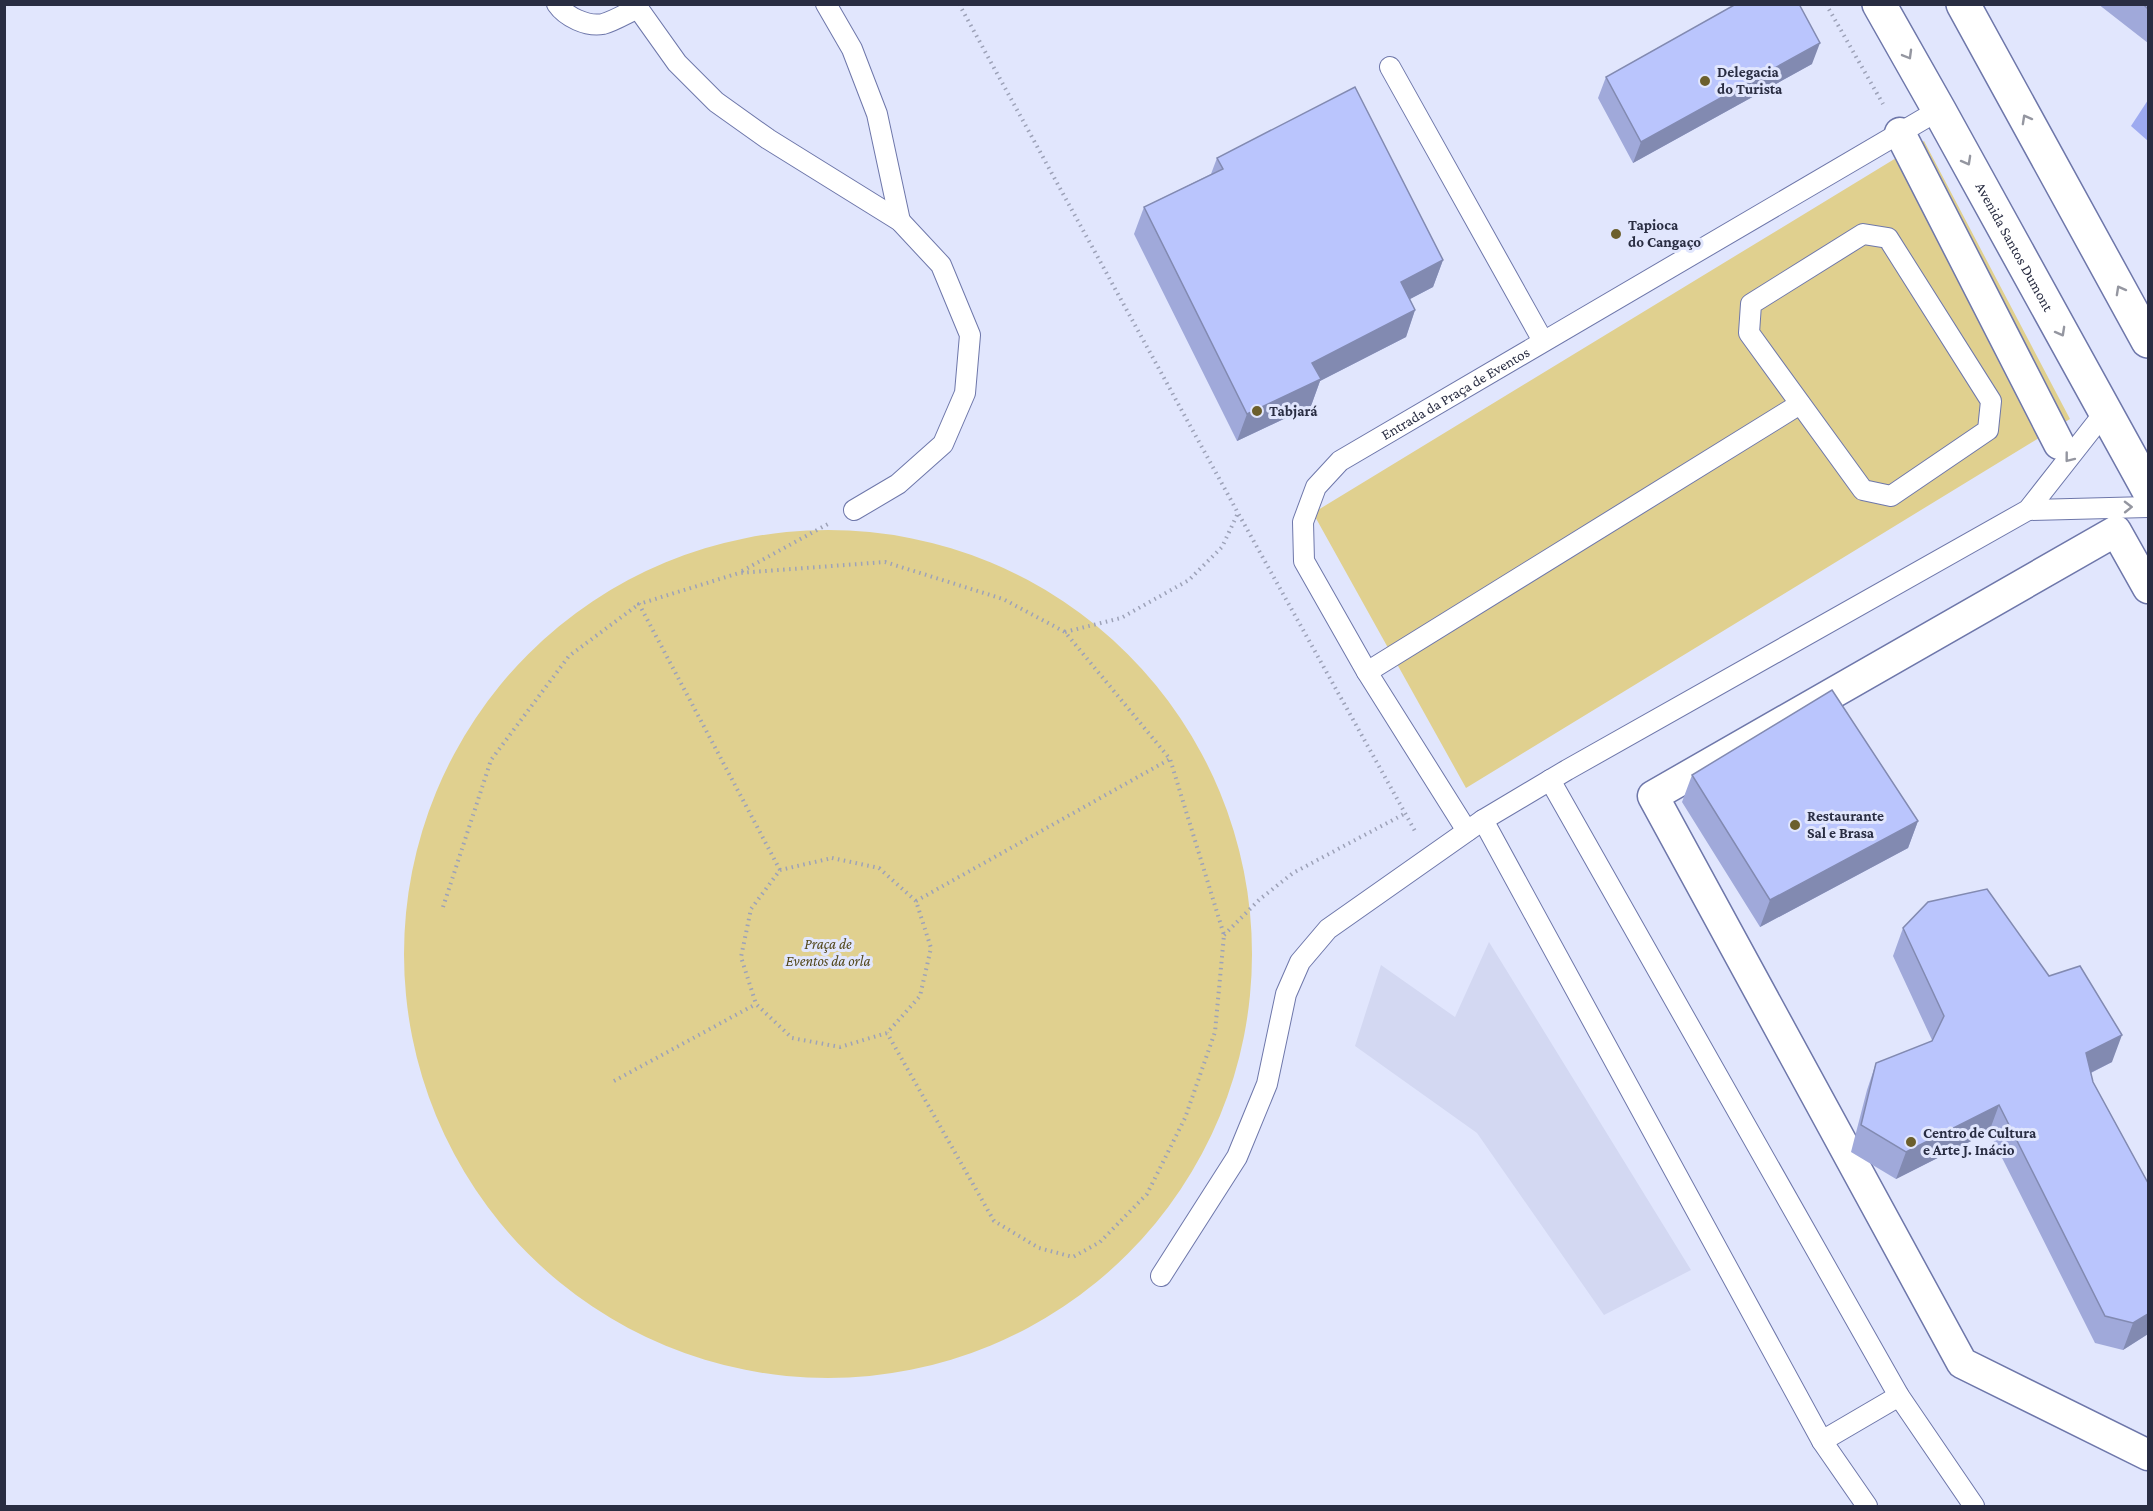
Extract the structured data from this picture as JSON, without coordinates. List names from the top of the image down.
{
  "streets": {
    "main road": ["Avenida Santos Dumont"],
    "lane": ["Entrada da Praça de Eventos"]
  },
  "crossings": [
    ["Avenida Santos Dumont", "Entrada da Praça de Eventos"]
  ],
  "parks": ["Praça de Eventos da orla"],
  "places": [
    "Delegacia do Turista",
    "Tapioca do Cangaço",
    "Tabjará",
    "Restaurante Sal e Brasa",
    "Centro de Cultura e Arte J. Inácio"
  ]
}
